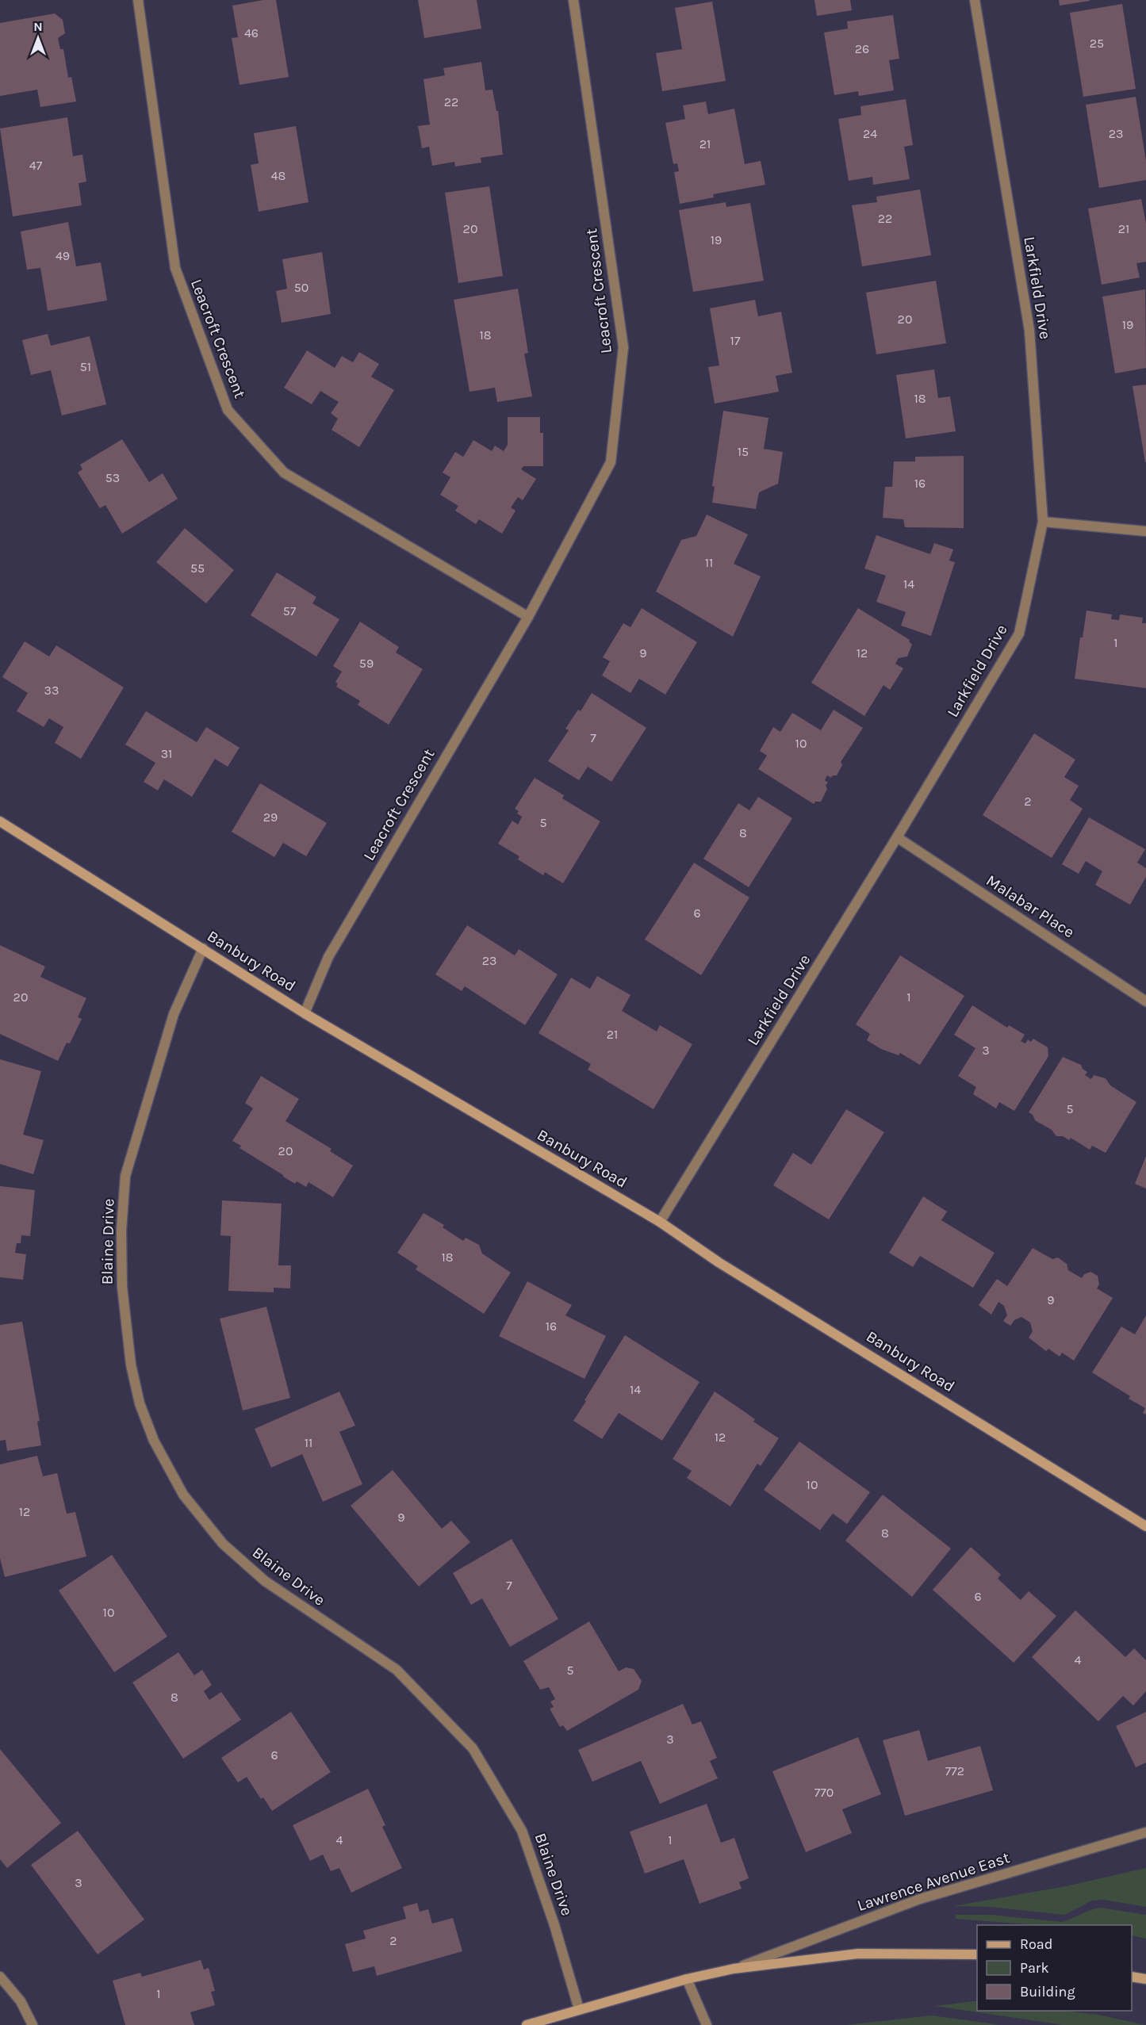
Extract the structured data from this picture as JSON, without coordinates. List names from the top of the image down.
{
  "streets": {
    "street": [
      "Larkfield Drive",
      "Leacroft Crescent",
      "Malabar Place",
      "Banbury Road",
      "Blaine Drive",
      "Lawrence Avenue East"
    ]
  },
  "crossings": [
    ["Larkfield Drive", "Malabar Place"],
    ["Larkfield Drive", "Banbury Road"],
    ["Leacroft Crescent", "Banbury Road"],
    ["Banbury Road", "Blaine Drive"],
    ["Blaine Drive", "Lawrence Avenue East"]
  ],
  "house_numbers": [
    "46",
    "25",
    "26",
    "22",
    "24",
    "23",
    "21",
    "47",
    "48",
    "22",
    "20",
    "21",
    "19",
    "49",
    "50",
    "20",
    "19",
    "18",
    "17",
    "51",
    "18",
    "15",
    "53",
    "16",
    "11",
    "55",
    "14",
    "57",
    "1",
    "9",
    "12",
    "59",
    "33",
    "7",
    "10",
    "31",
    "2",
    "29",
    "5",
    "8",
    "6",
    "23",
    "20",
    "1",
    "21",
    "3",
    "5",
    "20",
    "18",
    "9",
    "16",
    "14",
    "12",
    "11",
    "10",
    "12",
    "9",
    "8",
    "7",
    "6",
    "10",
    "4",
    "5",
    "8",
    "3",
    "6",
    "772",
    "770",
    "4",
    "1",
    "3",
    "2",
    "1"
  ],
  "legend": ["Road", "Park", "Building"],
  "north": "top"
}
